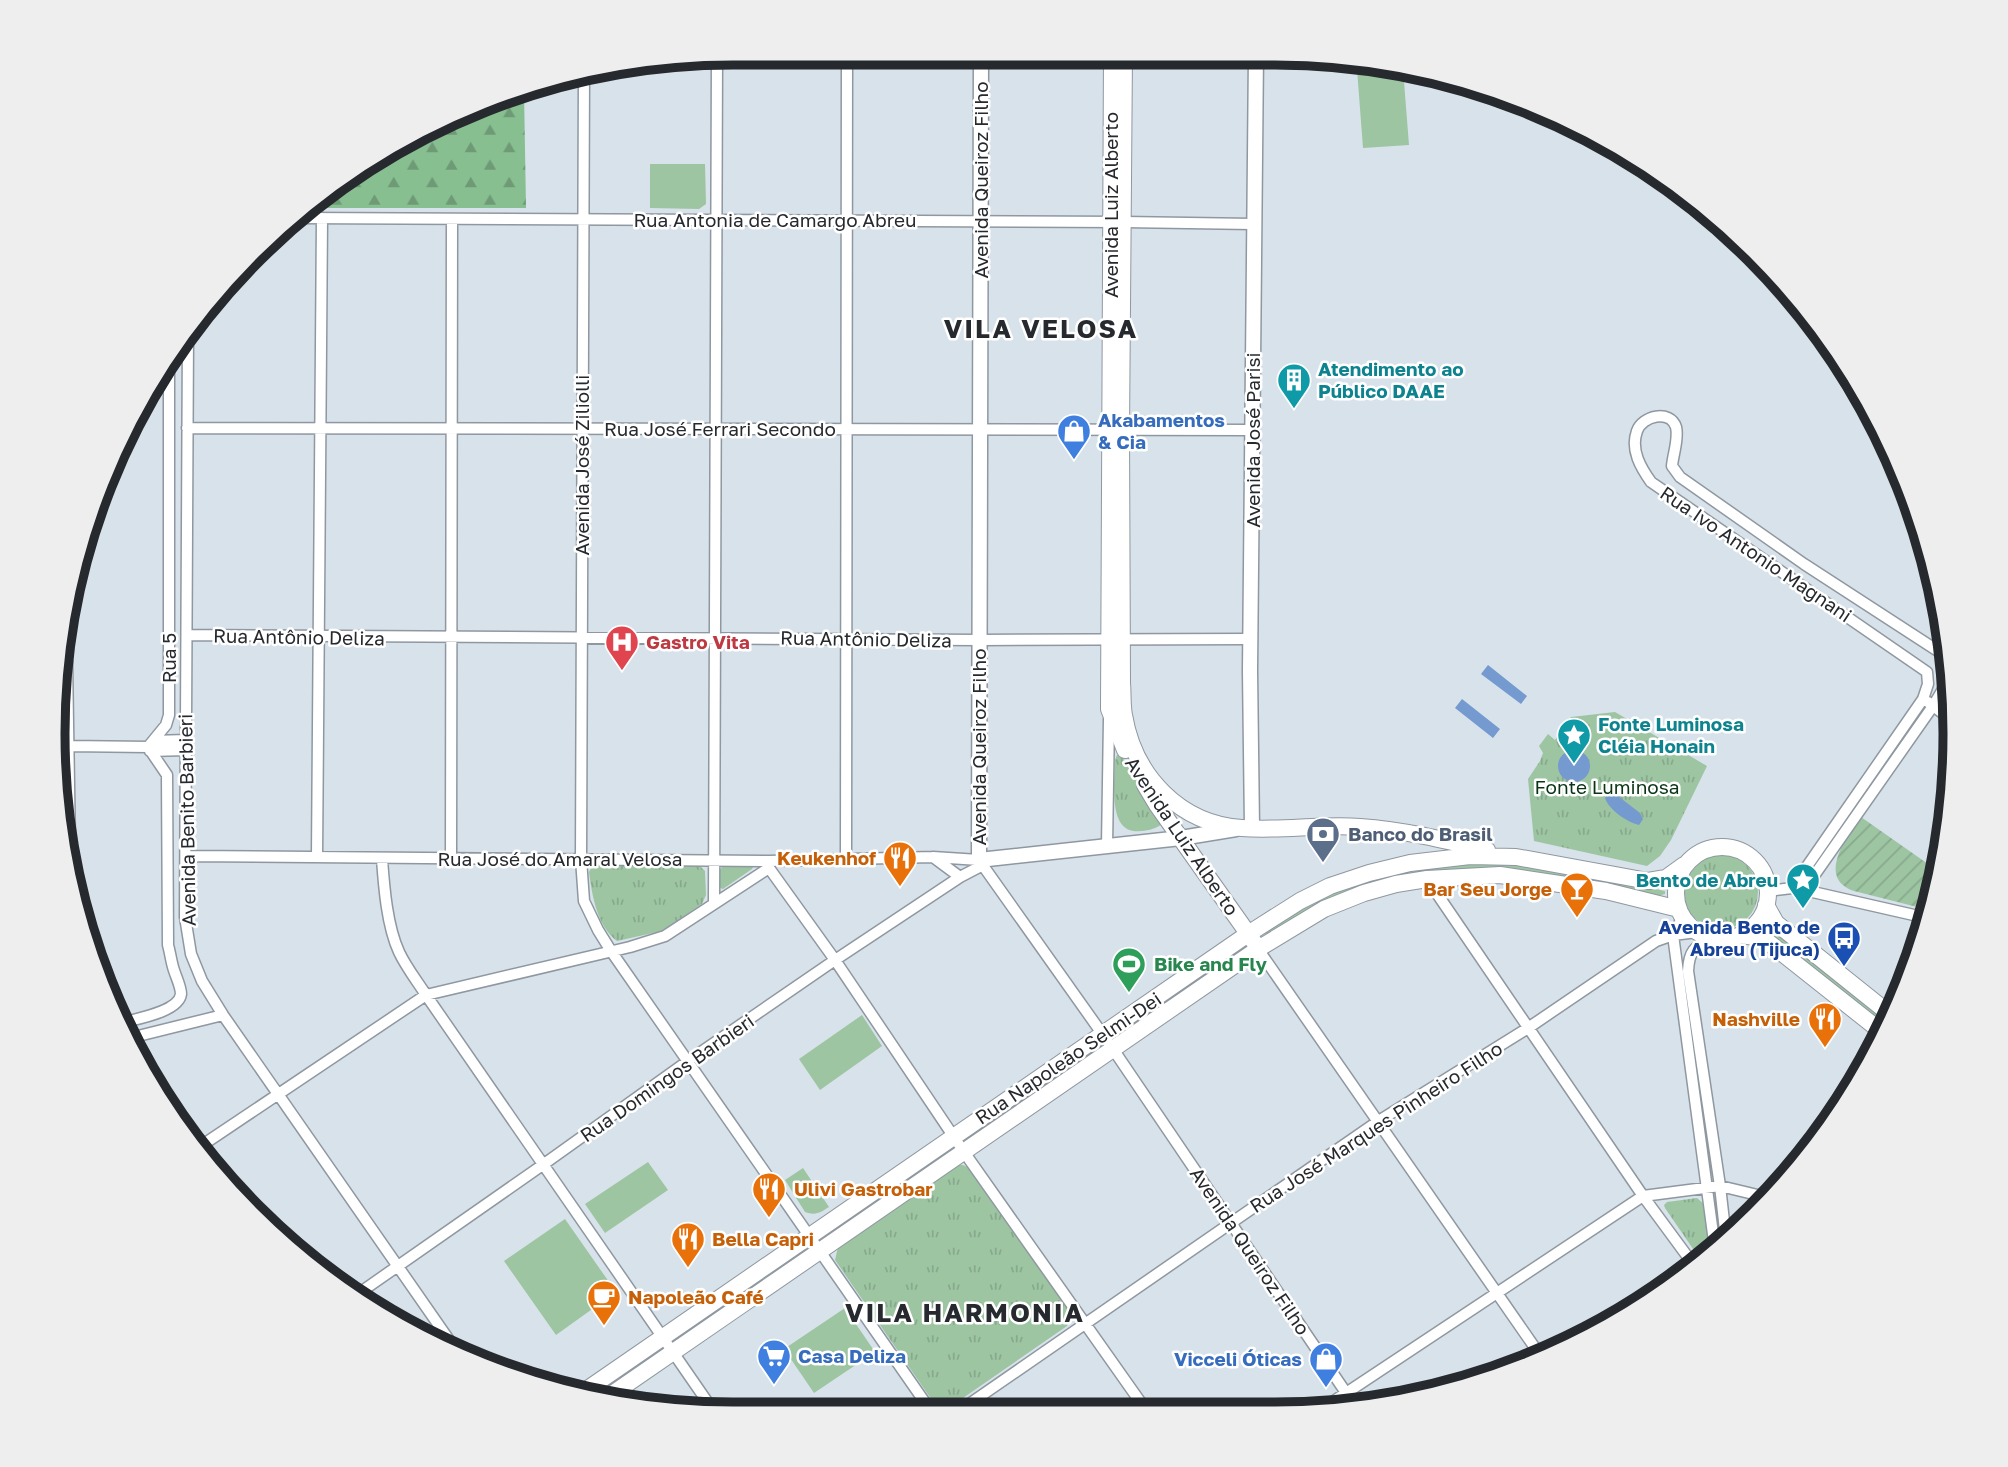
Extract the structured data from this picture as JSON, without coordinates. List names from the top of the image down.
{
  "streets": {
    "main road": ["Avenida Luiz Alberto", "Rua José do Amaral Velosa", "Rua Napoleão Selmi-Dei"],
    "street": [
      "Avenida Queiroz Filho",
      "Rua Antonia de Camargo Abreu",
      "Rua José Ferrari Secondo",
      "Avenida José Parisi",
      "Avenida José Ziliolli",
      "Rua Ivo Antonio Magnani",
      "Rua Antônio Deliza",
      "Rua 5",
      "Avenida Benito Barbieri",
      "Rua Domingos Barbieri",
      "Rua José Marques Pinheiro Filho"
    ]
  },
  "crossings": [
    ["Avenida Queiroz Filho", "Rua Antonia de Camargo Abreu"],
    ["Avenida Queiroz Filho", "Rua José Ferrari Secondo"],
    ["Avenida Queiroz Filho", "Rua Antônio Deliza"],
    ["Avenida Queiroz Filho", "Rua José do Amaral Velosa"],
    ["Avenida Queiroz Filho", "Rua Napoleão Selmi-Dei"],
    ["Avenida Queiroz Filho", "Rua Domingos Barbieri"],
    ["Avenida Queiroz Filho", "Rua José Marques Pinheiro Filho"],
    ["Avenida Luiz Alberto", "Rua Antonia de Camargo Abreu"],
    ["Avenida Luiz Alberto", "Rua José Ferrari Secondo"],
    ["Avenida Luiz Alberto", "Rua Antônio Deliza"],
    ["Avenida Luiz Alberto", "Rua José do Amaral Velosa"],
    ["Avenida Luiz Alberto", "Rua Napoleão Selmi-Dei"],
    ["Avenida Luiz Alberto", "Rua José Marques Pinheiro Filho"],
    ["Rua Antonia de Camargo Abreu", "Avenida José Parisi"],
    ["Rua Antonia de Camargo Abreu", "Avenida José Ziliolli"],
    ["Rua José Ferrari Secondo", "Avenida José Parisi"],
    ["Rua José Ferrari Secondo", "Avenida José Ziliolli"],
    ["Rua José Ferrari Secondo", "Avenida Benito Barbieri"],
    ["Avenida José Parisi", "Rua Antônio Deliza"],
    ["Avenida José Parisi", "Rua José do Amaral Velosa"],
    ["Avenida José Ziliolli", "Rua Antônio Deliza"],
    ["Avenida José Ziliolli", "Rua José do Amaral Velosa"],
    ["Avenida José Ziliolli", "Rua Napoleão Selmi-Dei"],
    ["Avenida José Ziliolli", "Rua Domingos Barbieri"],
    ["Rua Antônio Deliza", "Avenida Benito Barbieri"],
    ["Avenida Benito Barbieri", "Rua José do Amaral Velosa"],
    ["Avenida Benito Barbieri", "Rua Domingos Barbieri"],
    ["Rua José do Amaral Velosa", "Rua Napoleão Selmi-Dei"],
    ["Rua José do Amaral Velosa", "Rua Domingos Barbieri"],
    ["Rua Napoleão Selmi-Dei", "Rua José Marques Pinheiro Filho"]
  ],
  "districts": ["VILA VELOSA", "VILA HARMONIA"],
  "parks": ["Fonte Luminosa"],
  "places": {
    "building": ["Atendimento ao Público DAAE"],
    "shop": ["Akabamentos & Cia", "Vicceli Óticas"],
    "hospital": ["Gastro Vita"],
    "place": ["Fonte Luminosa Cléia Honain", "Bento de Abreu"],
    "bank": ["Banco do Brasil"],
    "restaurant": [
      "Keukenhof",
      "Nashville",
      "Ulivi Gastrobar",
      "Bella Capri"
    ],
    "bar": ["Bar Seu Jorge"],
    "bus stop": ["Avenida Bento de Abreu (Tijuca)"],
    "sports": ["Bike and Fly"],
    "cafe": ["Napoleão Café"],
    "supermarket": ["Casa Deliza"]
  }
}
